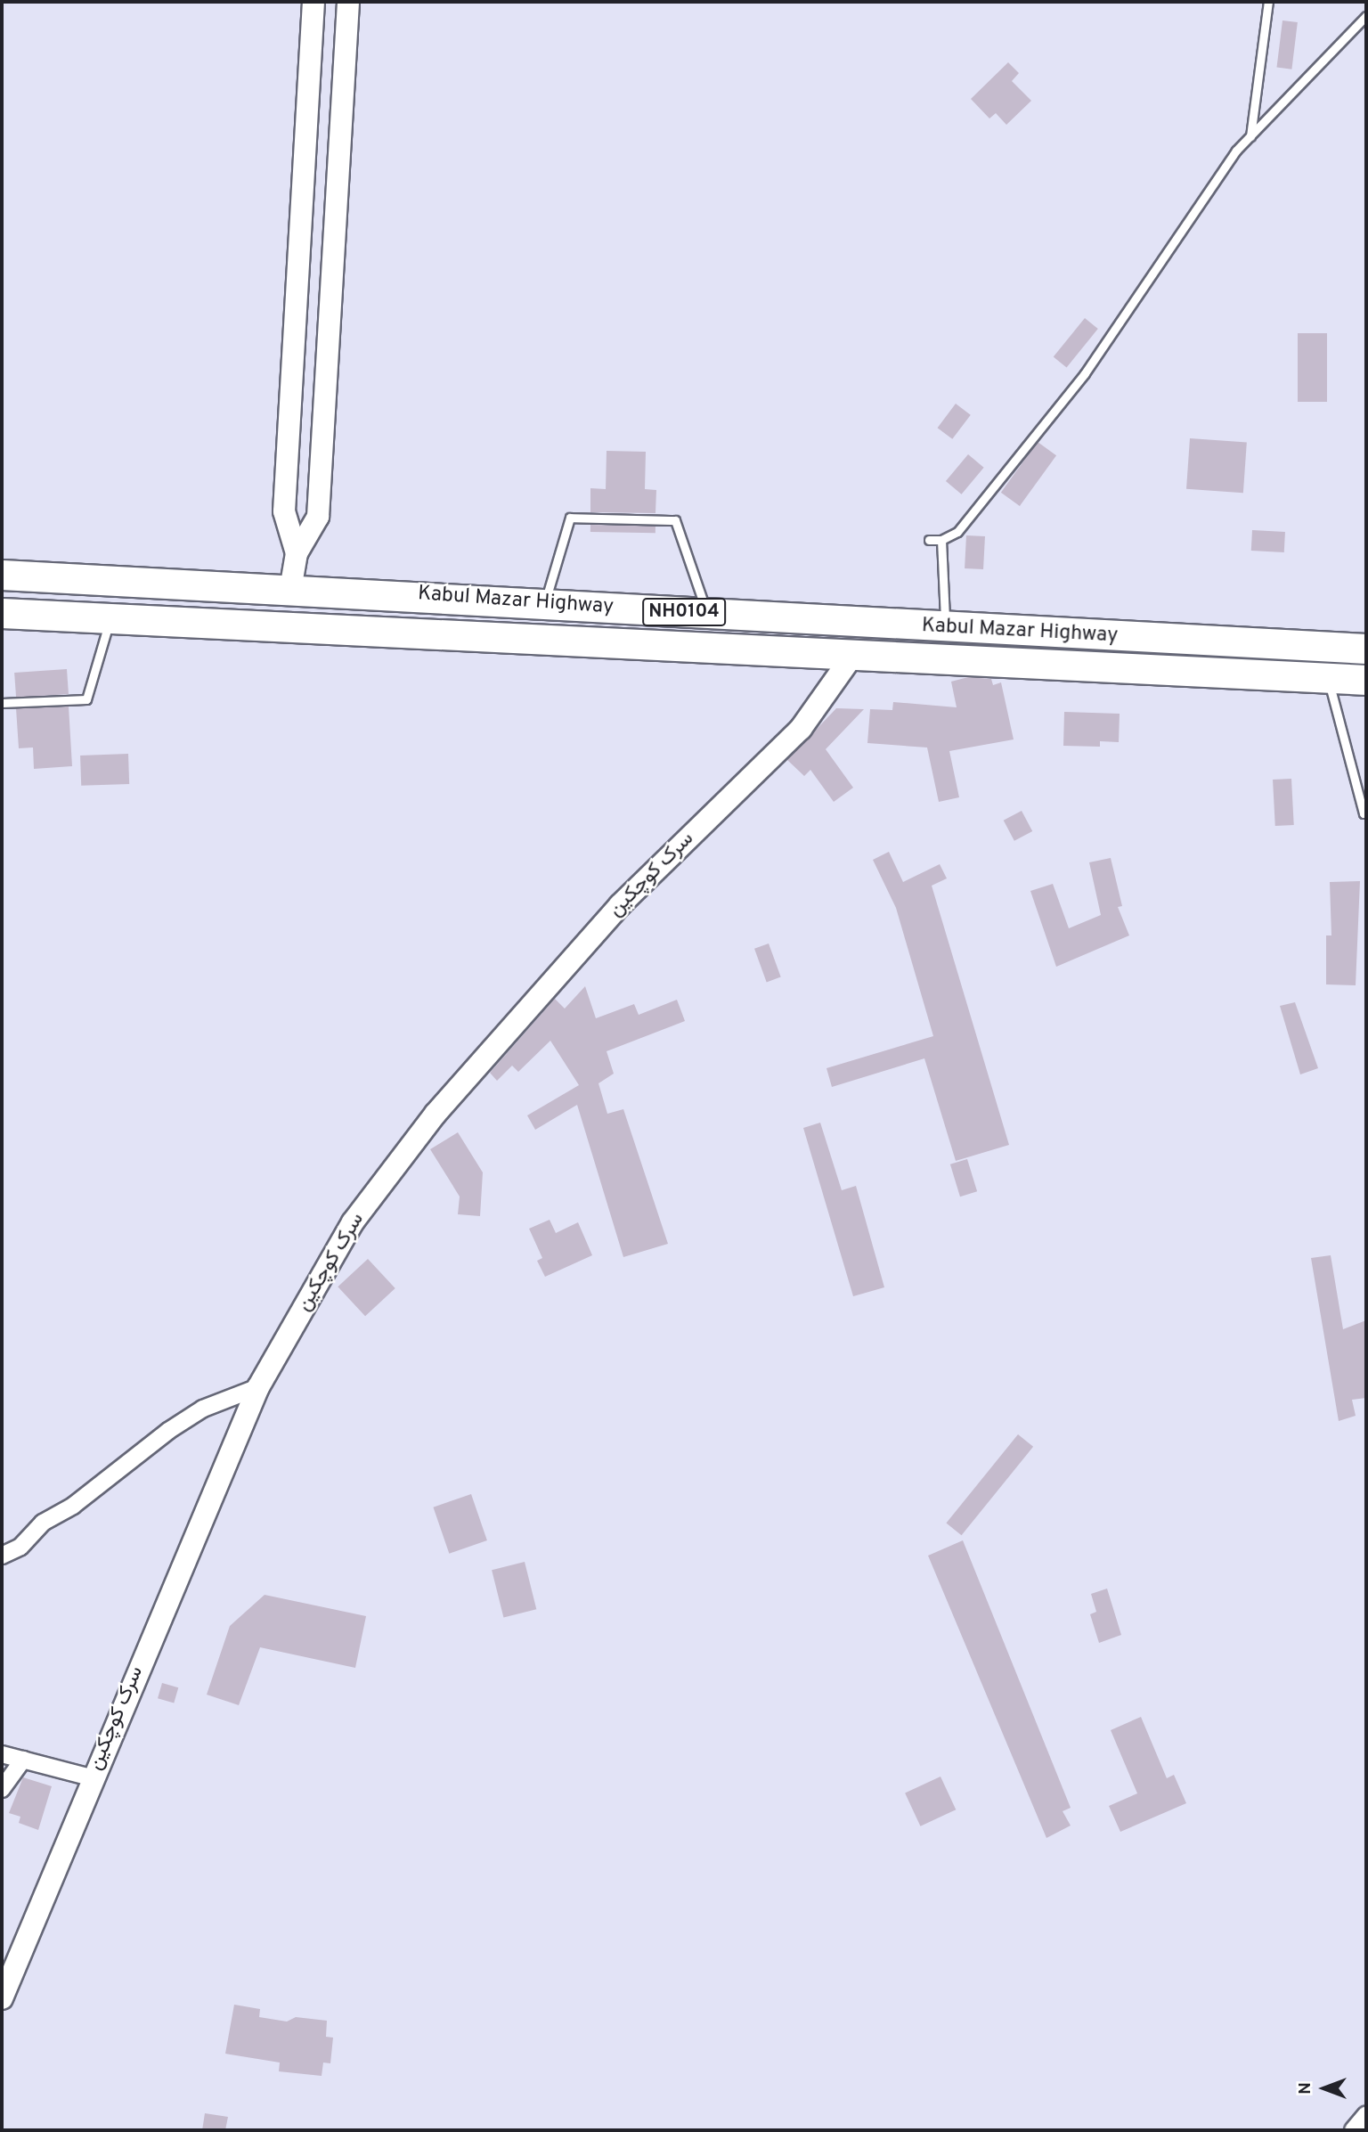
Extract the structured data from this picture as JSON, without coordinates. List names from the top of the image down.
{
  "streets": {
    "highway": ["Kabul Mazar Highway", "NH0104"],
    "main road": ["سرک کوچکین"]
  },
  "crossings": [
    ["Kabul Mazar Highway", "سرک کوچکین"]
  ],
  "north": "left"
}
